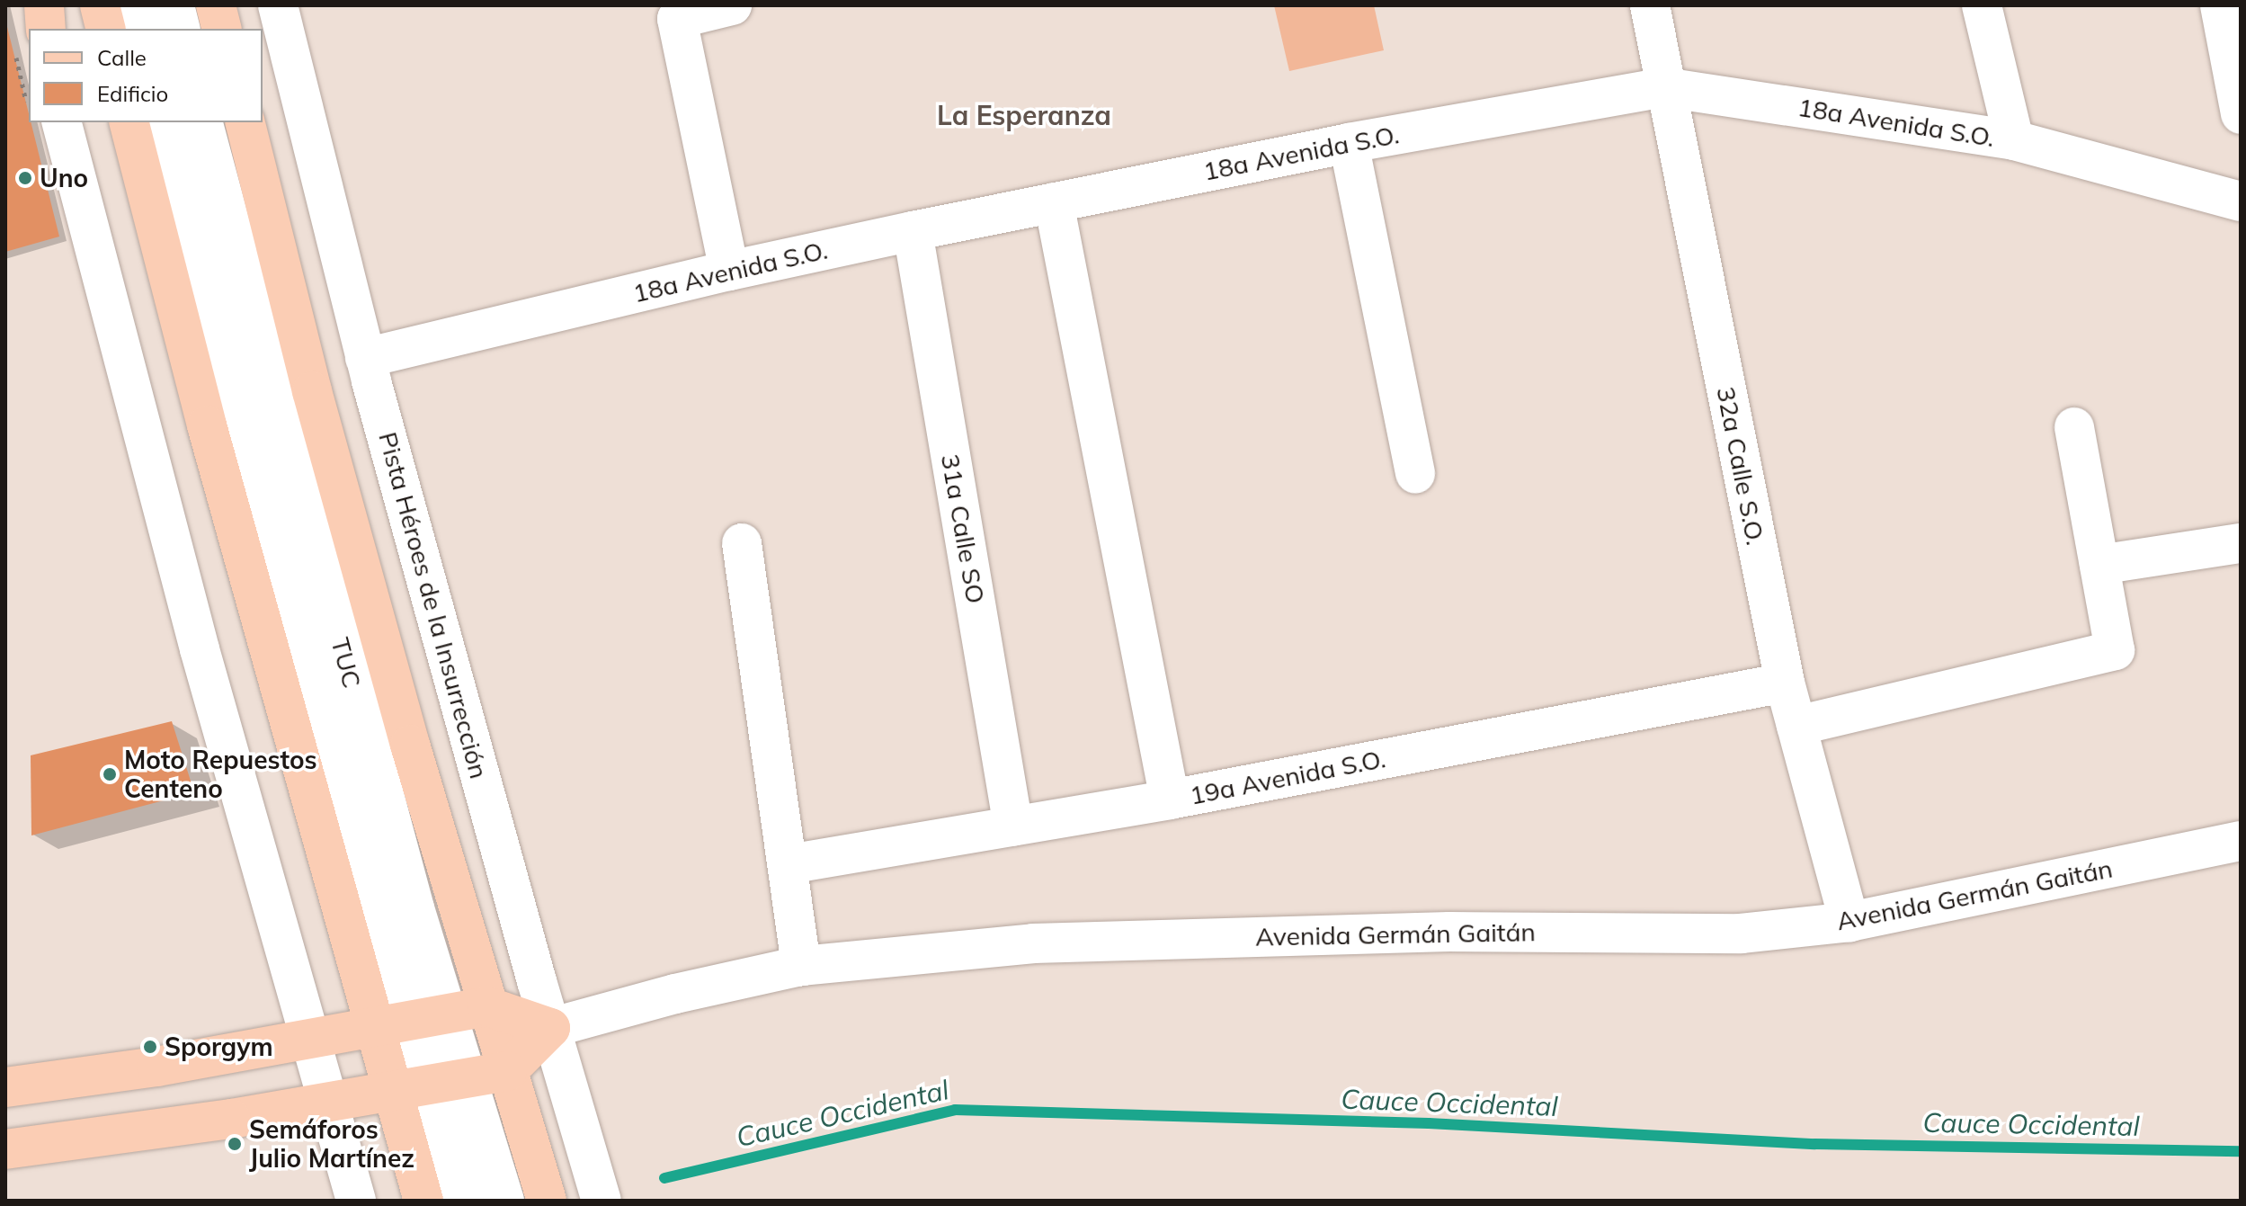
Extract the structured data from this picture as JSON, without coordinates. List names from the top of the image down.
{
  "streets": {
    "main road": ["Avenida Germán Gaitán"],
    "street": [
      "18a Avenida S.O.",
      "32a Calle S.O.",
      "31a Calle SO",
      "Pista Héroes de la Insurrección",
      "TUC",
      "19a Avenida S.O."
    ]
  },
  "crossings": [
    ["18a Avenida S.O.", "32a Calle S.O."],
    ["18a Avenida S.O.", "31a Calle SO"],
    ["18a Avenida S.O.", "Pista Héroes de la Insurrección"],
    ["32a Calle S.O.", "19a Avenida S.O."],
    ["32a Calle S.O.", "Avenida Germán Gaitán"],
    ["31a Calle SO", "19a Avenida S.O."],
    ["Pista Héroes de la Insurrección", "Avenida Germán Gaitán"]
  ],
  "districts": ["La Esperanza"],
  "water": ["Cauce Occidental"],
  "places": [
    "Uno",
    "Moto Repuestos Centeno",
    "Sporgym",
    "Semáforos Julio Martínez"
  ],
  "legend": ["Calle", "Edificio"]
}
